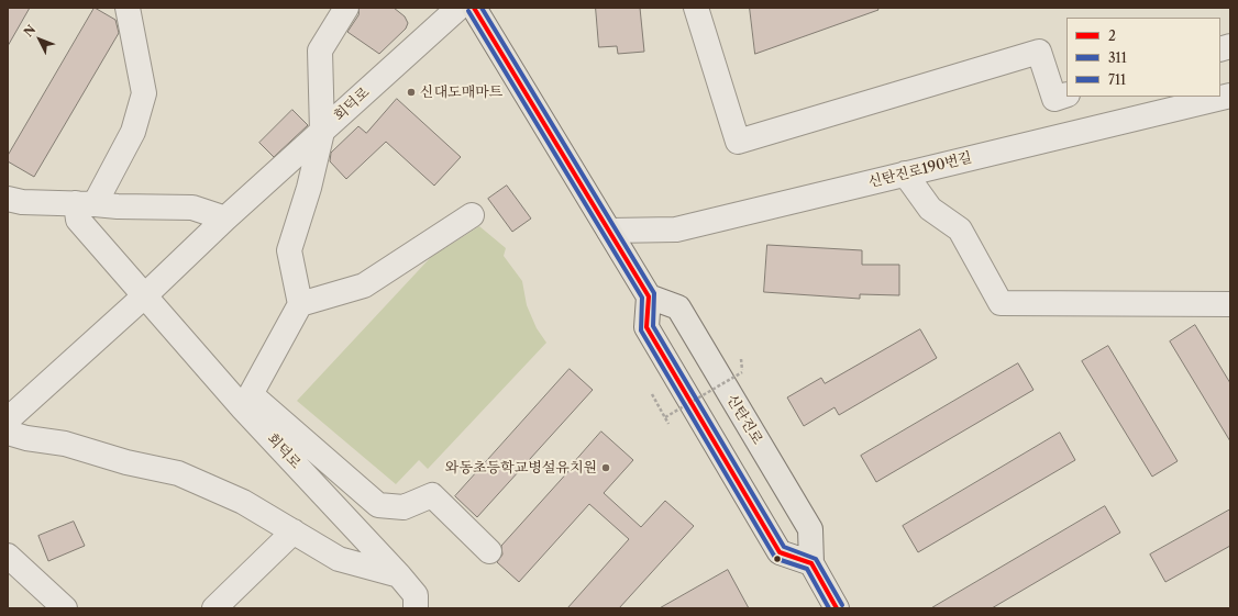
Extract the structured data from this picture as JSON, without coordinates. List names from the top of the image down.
{
  "streets": {
    "main road": ["신탄진로"],
    "street": ["회덕로", "신탄진로190번길"]
  },
  "places": ["신대도매마트", "와동초등학교병설유치원"],
  "lines": ["transit line 2", "transit line 711", "transit line 311"],
  "legend": ["2", "311", "711"],
  "north": "top left"
}
